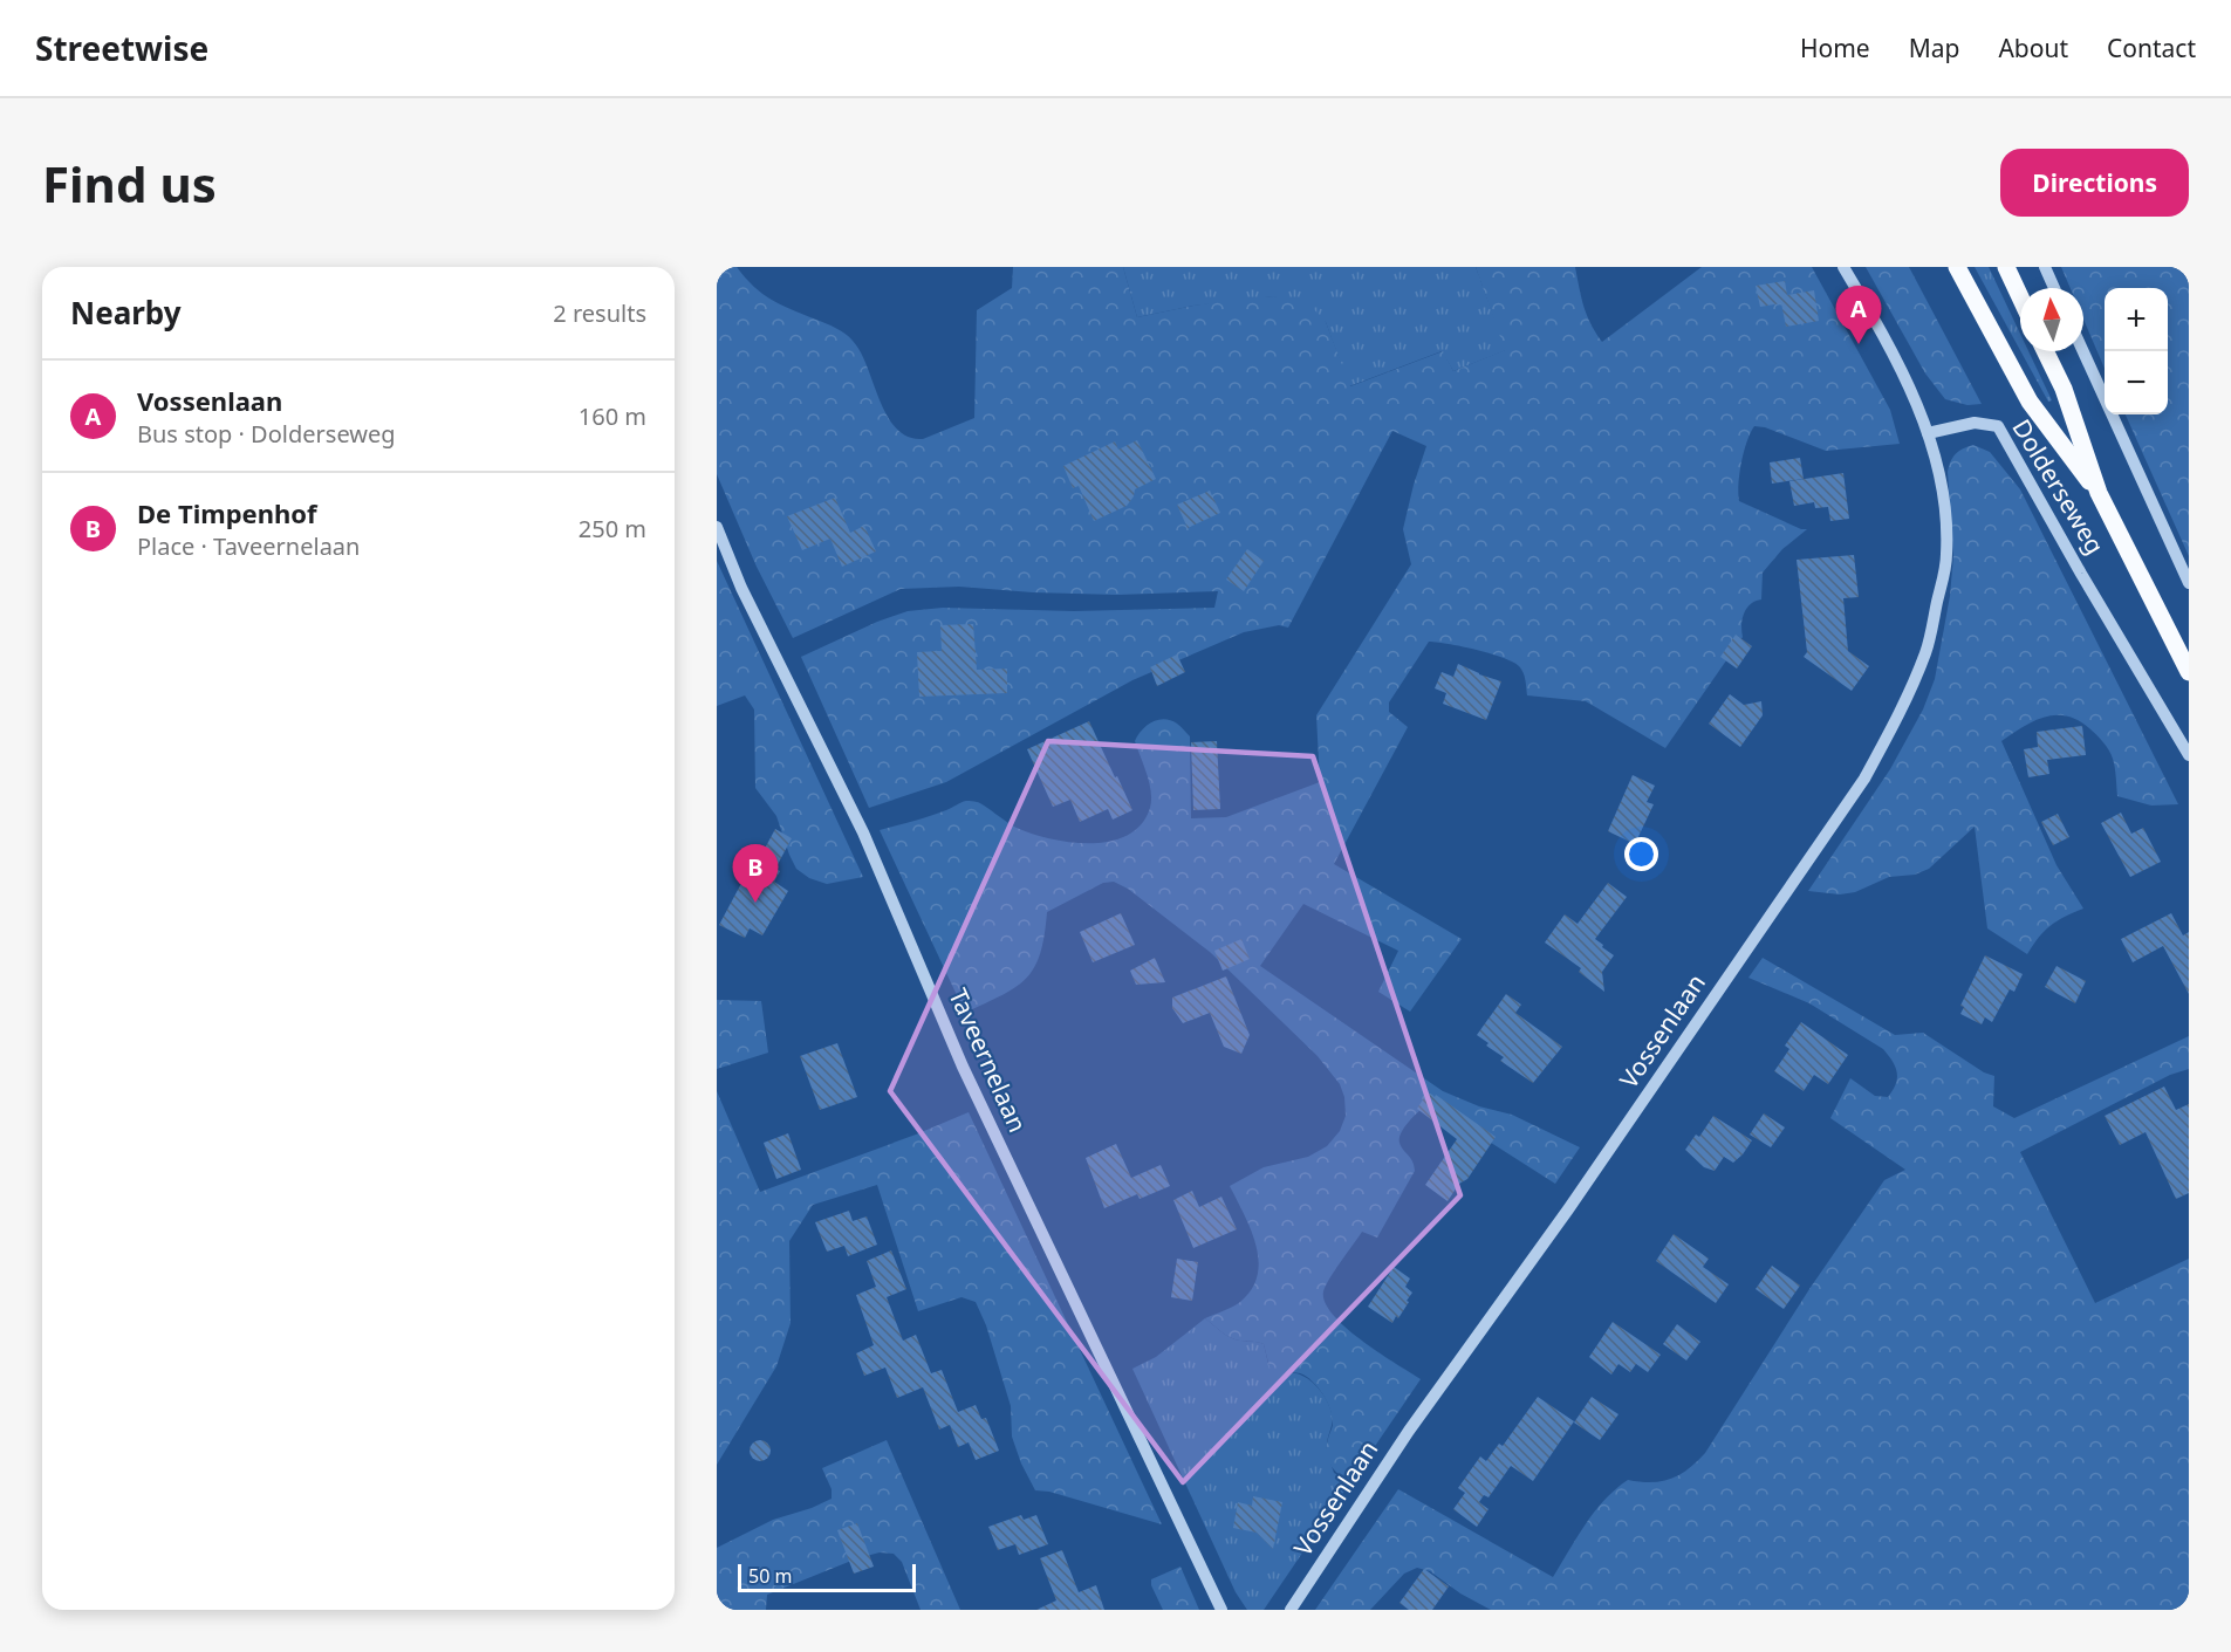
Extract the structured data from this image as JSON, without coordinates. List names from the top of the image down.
{
  "streets": {
    "main road": ["Dolderseweg"],
    "street": ["Vossenlaan", "Taveernelaan"]
  },
  "crossings": [
    ["Dolderseweg", "Vossenlaan"]
  ],
  "scale_bar": "50 m",
  "north": "top",
  "page": {
    "header": "Streetwise",
    "nav": [
      "Home",
      "Map",
      "About",
      "Contact"
    ],
    "buttons": "Directions",
    "title": "Find us",
    "heading": ["Nearby", "2 results"],
    "pins": ["A", "B"],
    "map_buttons": ["+", "−"],
    "list": [
      {
        "mark": "A",
        "name": "Vossenlaan",
        "note": "Bus stop · Dolderseweg",
        "value": "160 m"
      },
      {
        "mark": "B",
        "name": "De Timpenhof",
        "note": "Place · Taveernelaan",
        "value": "250 m"
      }
    ],
    "scale": "50 m"
  }
}
